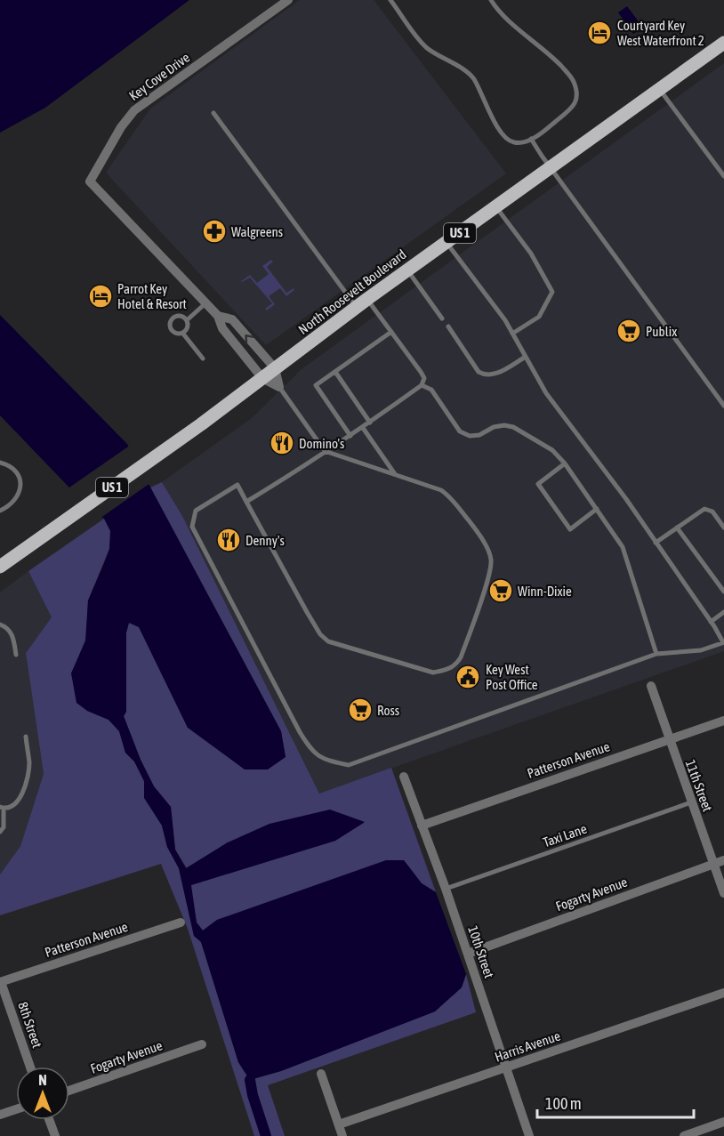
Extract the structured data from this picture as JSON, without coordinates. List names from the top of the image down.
{
  "streets": {
    "main road": ["US 1", "North Roosevelt Boulevard"],
    "street": [
      "Key Cove Drive",
      "Patterson Avenue",
      "11th Street",
      "Fogarty Avenue",
      "10th Street",
      "8th Street",
      "Harris Avenue"
    ],
    "lane": ["Taxi Lane"]
  },
  "crossings": [
    ["Key Cove Drive", "North Roosevelt Boulevard"],
    ["Patterson Avenue", "11th Street"],
    ["Patterson Avenue", "10th Street"],
    ["Patterson Avenue", "8th Street"],
    ["11th Street", "Taxi Lane"],
    ["11th Street", "Fogarty Avenue"],
    ["Taxi Lane", "10th Street"],
    ["Fogarty Avenue", "10th Street"],
    ["10th Street", "Harris Avenue"]
  ],
  "places": {
    "hotel": ["Courtyard Key West Waterfront 2", "Parrot Key Hotel & Resort"],
    "pharmacy": ["Walgreens"],
    "supermarket": ["Publix", "Winn-Dixie", "Ross"],
    "restaurant": ["Domino's", "Denny's"],
    "public building": ["Key West Post Office"]
  },
  "scale_bar": "100 m",
  "north": "top"
}
